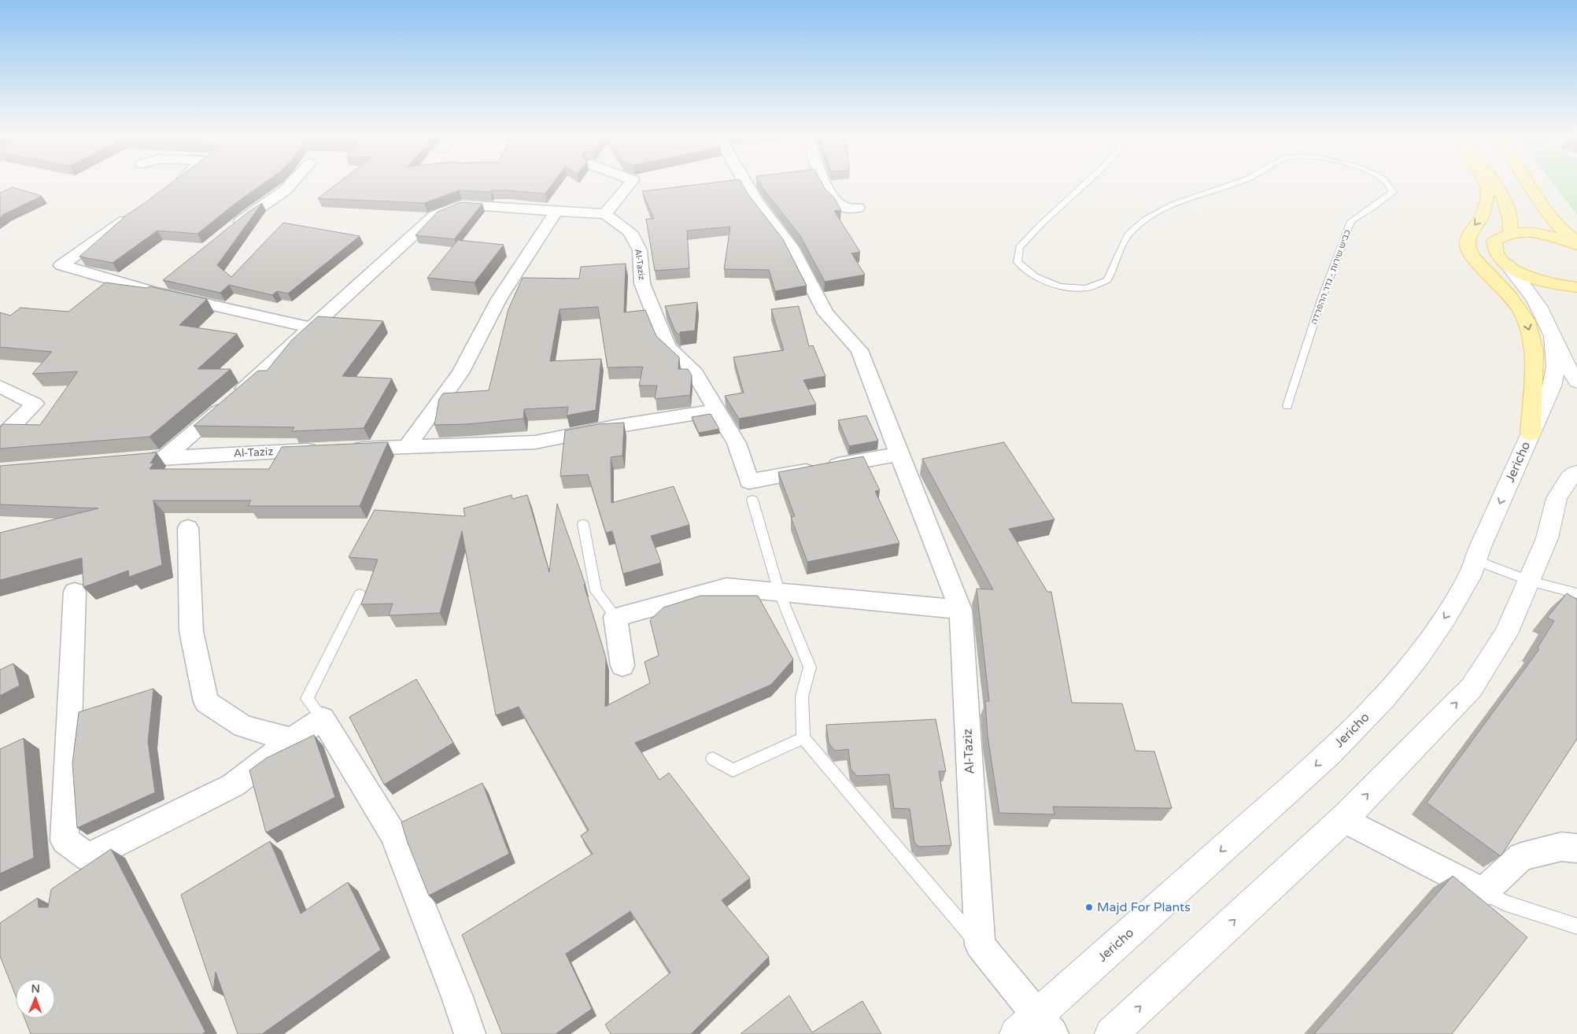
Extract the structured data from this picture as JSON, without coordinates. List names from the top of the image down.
{
  "streets": {
    "main road": ["Jericho"],
    "street": ["Al-Taziz"],
    "lane": ["כביש שירות - גדר ההפרדה"]
  },
  "places": ["Majd For Plants"],
  "north": "top"
}
